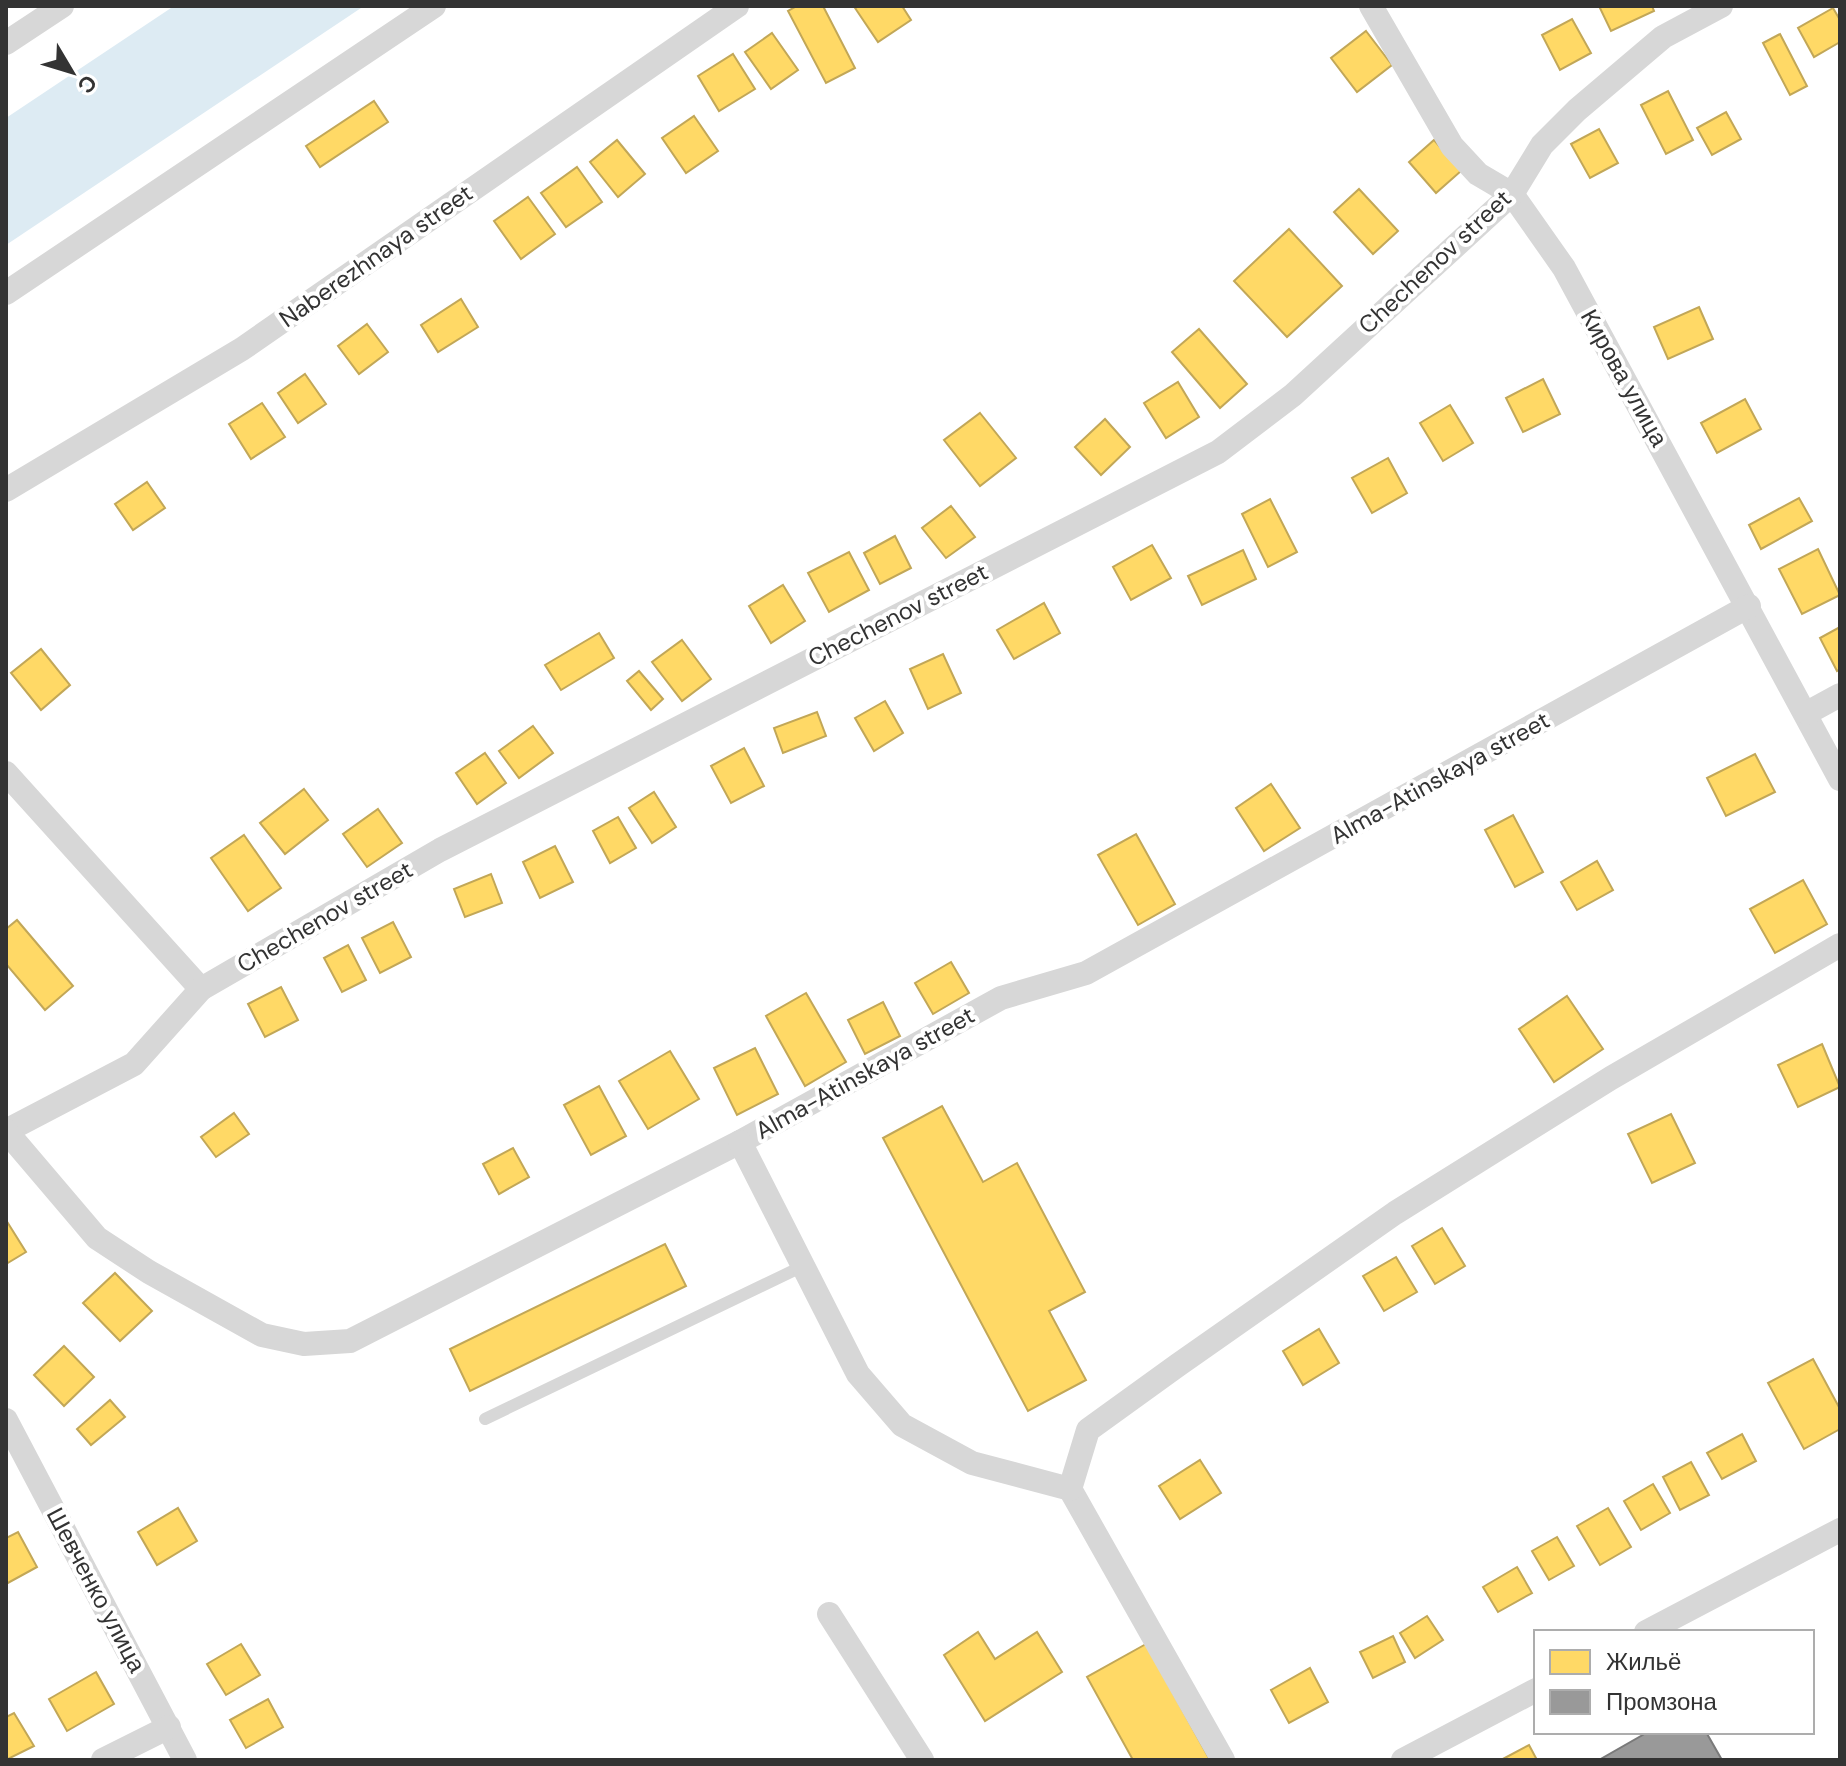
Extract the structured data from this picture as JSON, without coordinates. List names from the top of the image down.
{
  "streets": {
    "street": [
      "Naberezhnaya street",
      "Chechenov street",
      "Кирова улица",
      "Alma-Atinskaya street",
      "Шевченко улица"
    ]
  },
  "crossings": [
    ["Chechenov street", "Кирова улица"],
    ["Chechenov street", "Alma-Atinskaya street"],
    ["Кирова улица", "Alma-Atinskaya street"]
  ],
  "legend": ["Жильё", "Промзона"],
  "north": "bottom right"
}
